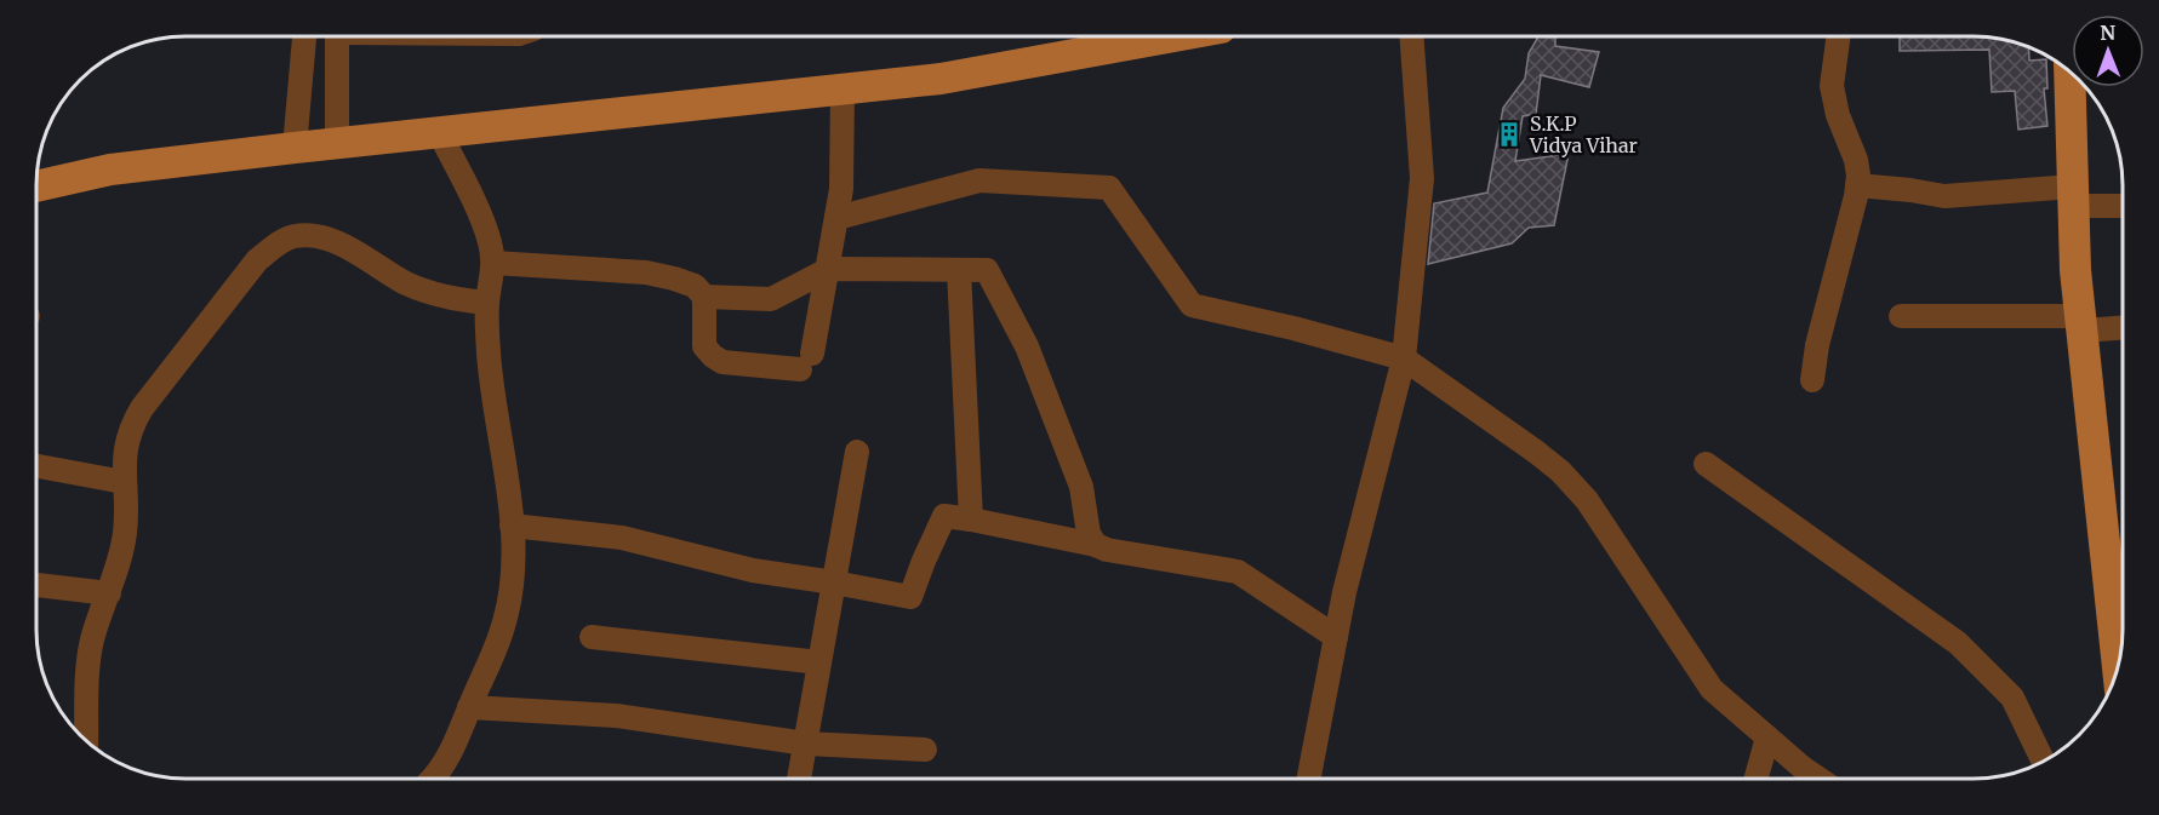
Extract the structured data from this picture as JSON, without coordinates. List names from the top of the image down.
{
  "places": {
    "building": ["S.K.P Vidya Vihar"]
  },
  "north": "top"
}
